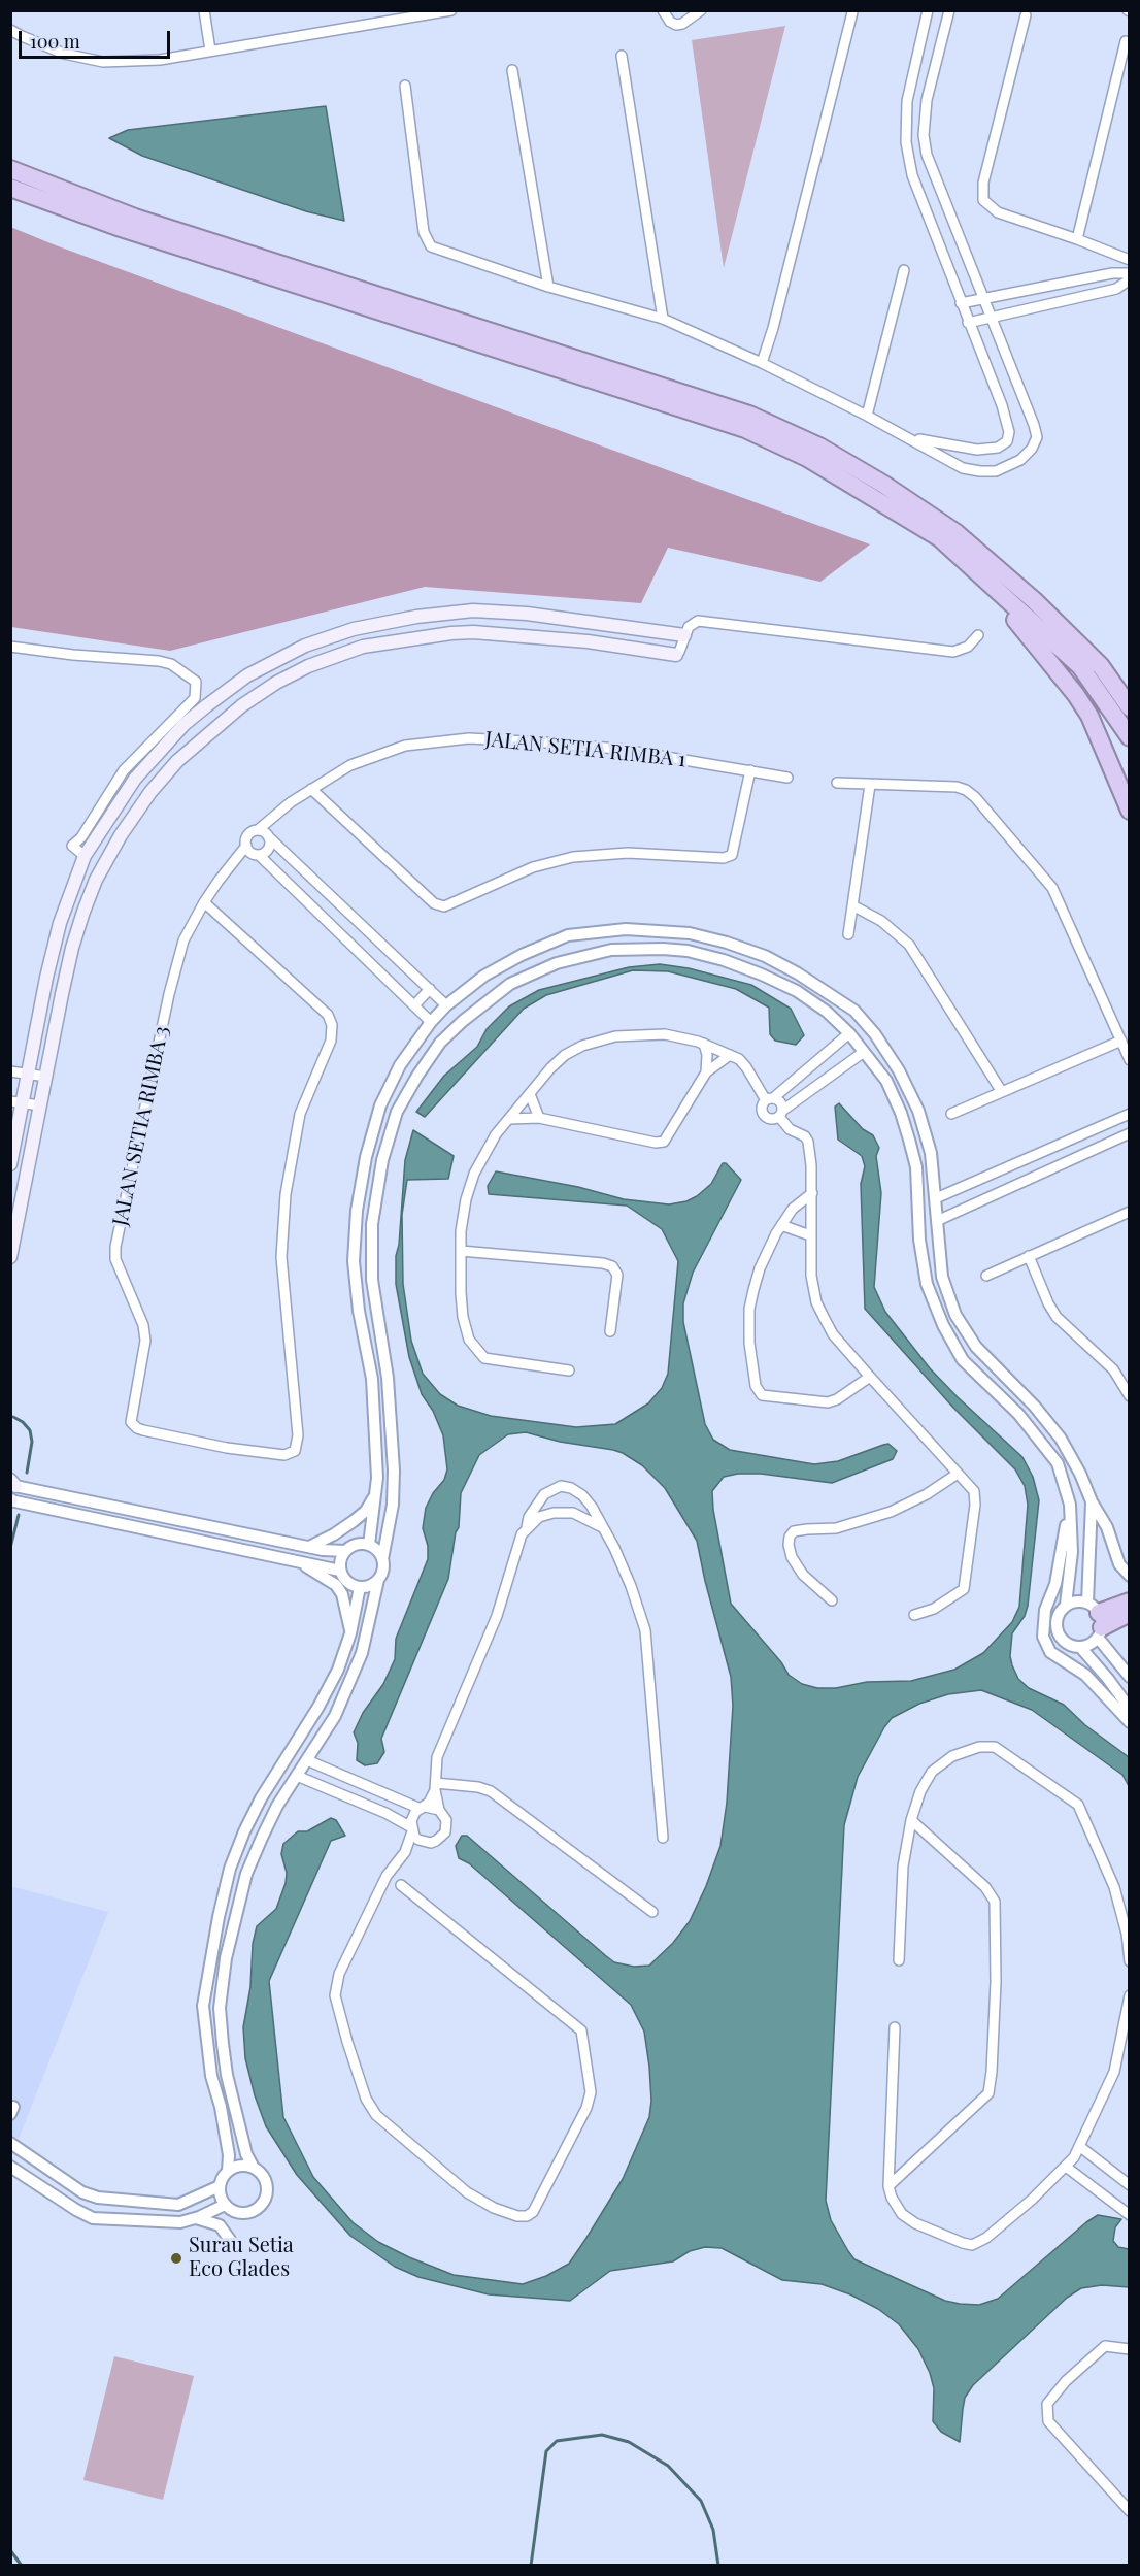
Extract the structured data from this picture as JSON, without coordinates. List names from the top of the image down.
{
  "streets": {
    "street": ["JALAN SETIA RIMBA 1", "JALAN SETIA RIMBA 3"]
  },
  "crossings": [
    ["JALAN SETIA RIMBA 1", "JALAN SETIA RIMBA 3"]
  ],
  "places": ["Surau Setia Eco Glades"],
  "scale_bar": "100 m"
}
